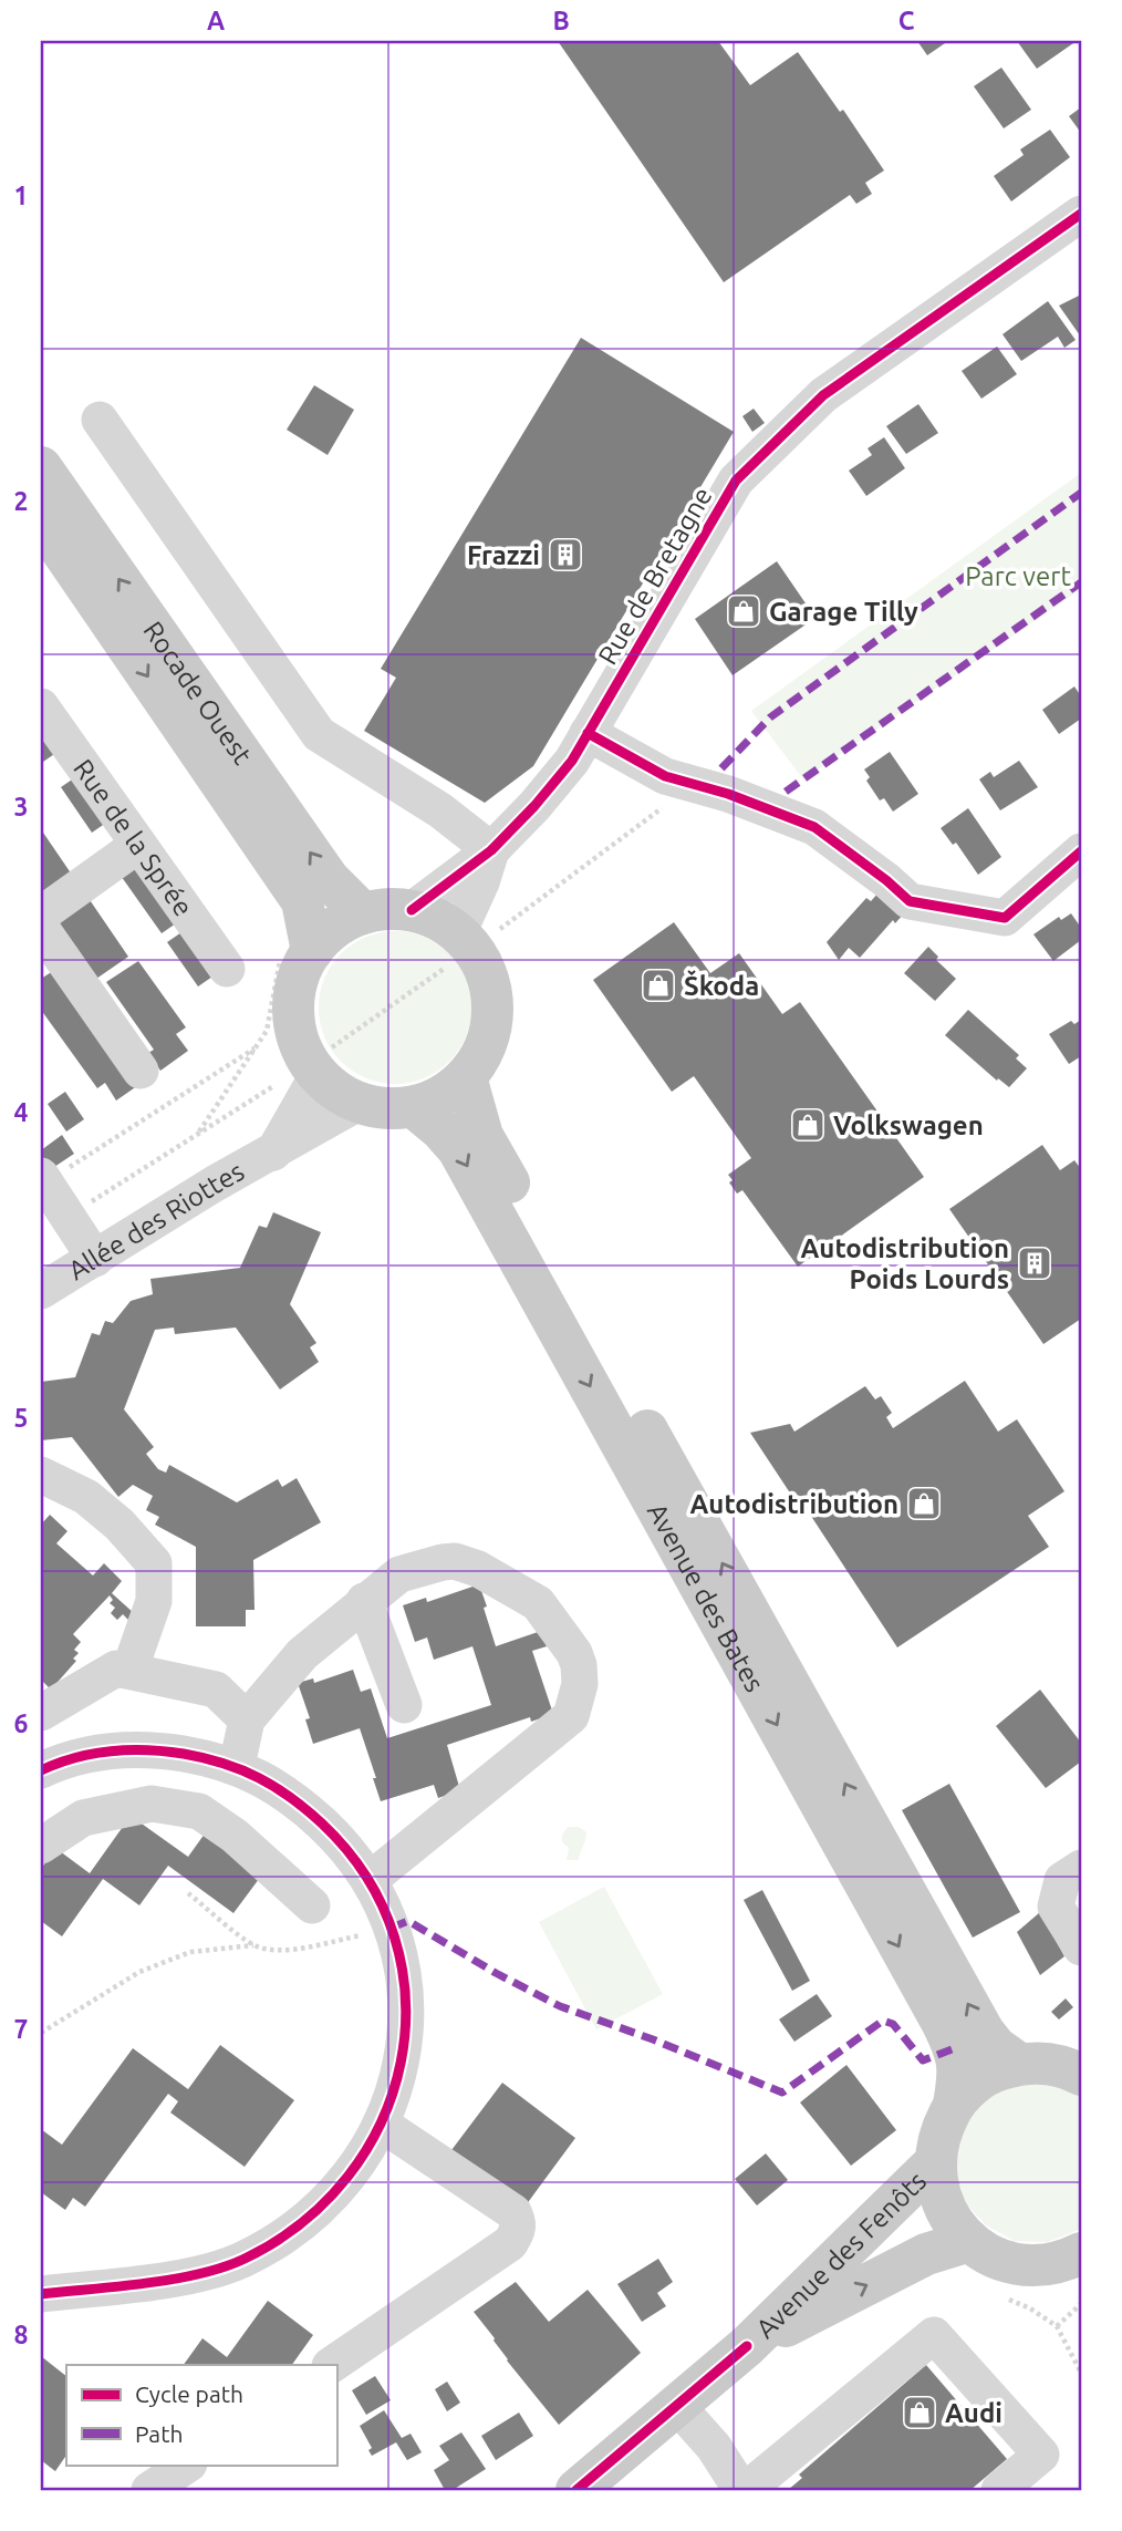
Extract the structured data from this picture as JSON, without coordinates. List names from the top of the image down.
{
  "streets": {
    "main road": ["Rocade Ouest", "Avenue des Bates", "Avenue des Fenôts"],
    "street": ["Rue de Bretagne", "Rue de la Sprée", "Allée des Riottes"]
  },
  "parks": ["Parc vert"],
  "places": {
    "building": ["Frazzi", "Autodistribution Poids Lourds"],
    "shop": [
      "Garage Tilly",
      "Škoda",
      "Volkswagen",
      "Autodistribution",
      "Audi"
    ]
  },
  "legend": ["Cycle path", "Path"],
  "grid": {
    "columns": ["A", "B", "C"],
    "rows": [
      "1",
      "2",
      "3",
      "4",
      "5",
      "6",
      "7",
      "8"
    ]
  }
}
